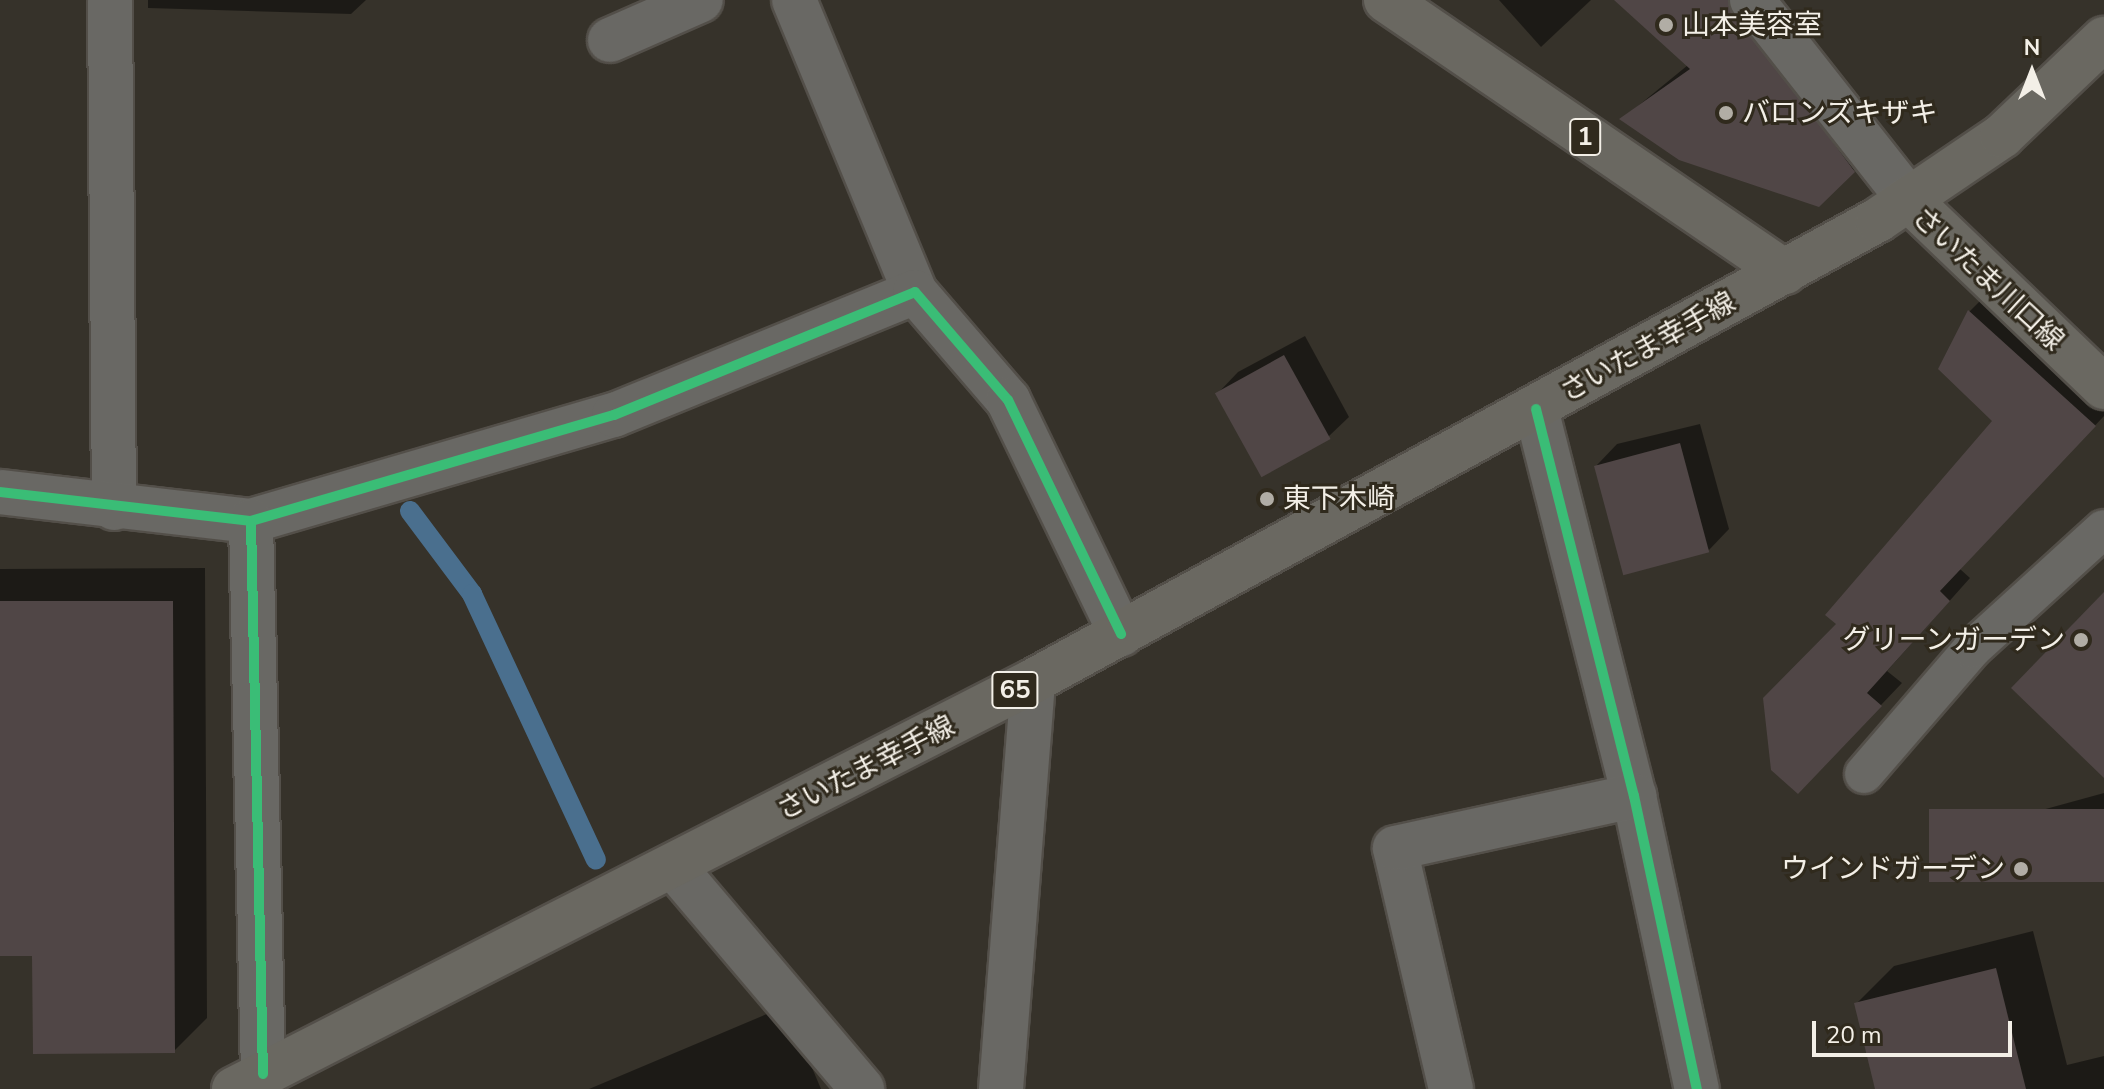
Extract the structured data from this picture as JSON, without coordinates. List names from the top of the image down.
{
  "streets": {
    "main road": [
      "1",
      "さいたま川口線",
      "さいたま幸手線",
      "65"
    ]
  },
  "crossings": [
    ["1", "さいたま川口線"],
    ["1", "さいたま幸手線"],
    ["さいたま川口線", "さいたま幸手線"]
  ],
  "places": [
    "山本美容室",
    "バロンズキザキ",
    "東下木崎",
    "グリーンガーデン",
    "ウインドガーデン"
  ],
  "scale_bar": "20 m",
  "north": "top"
}
